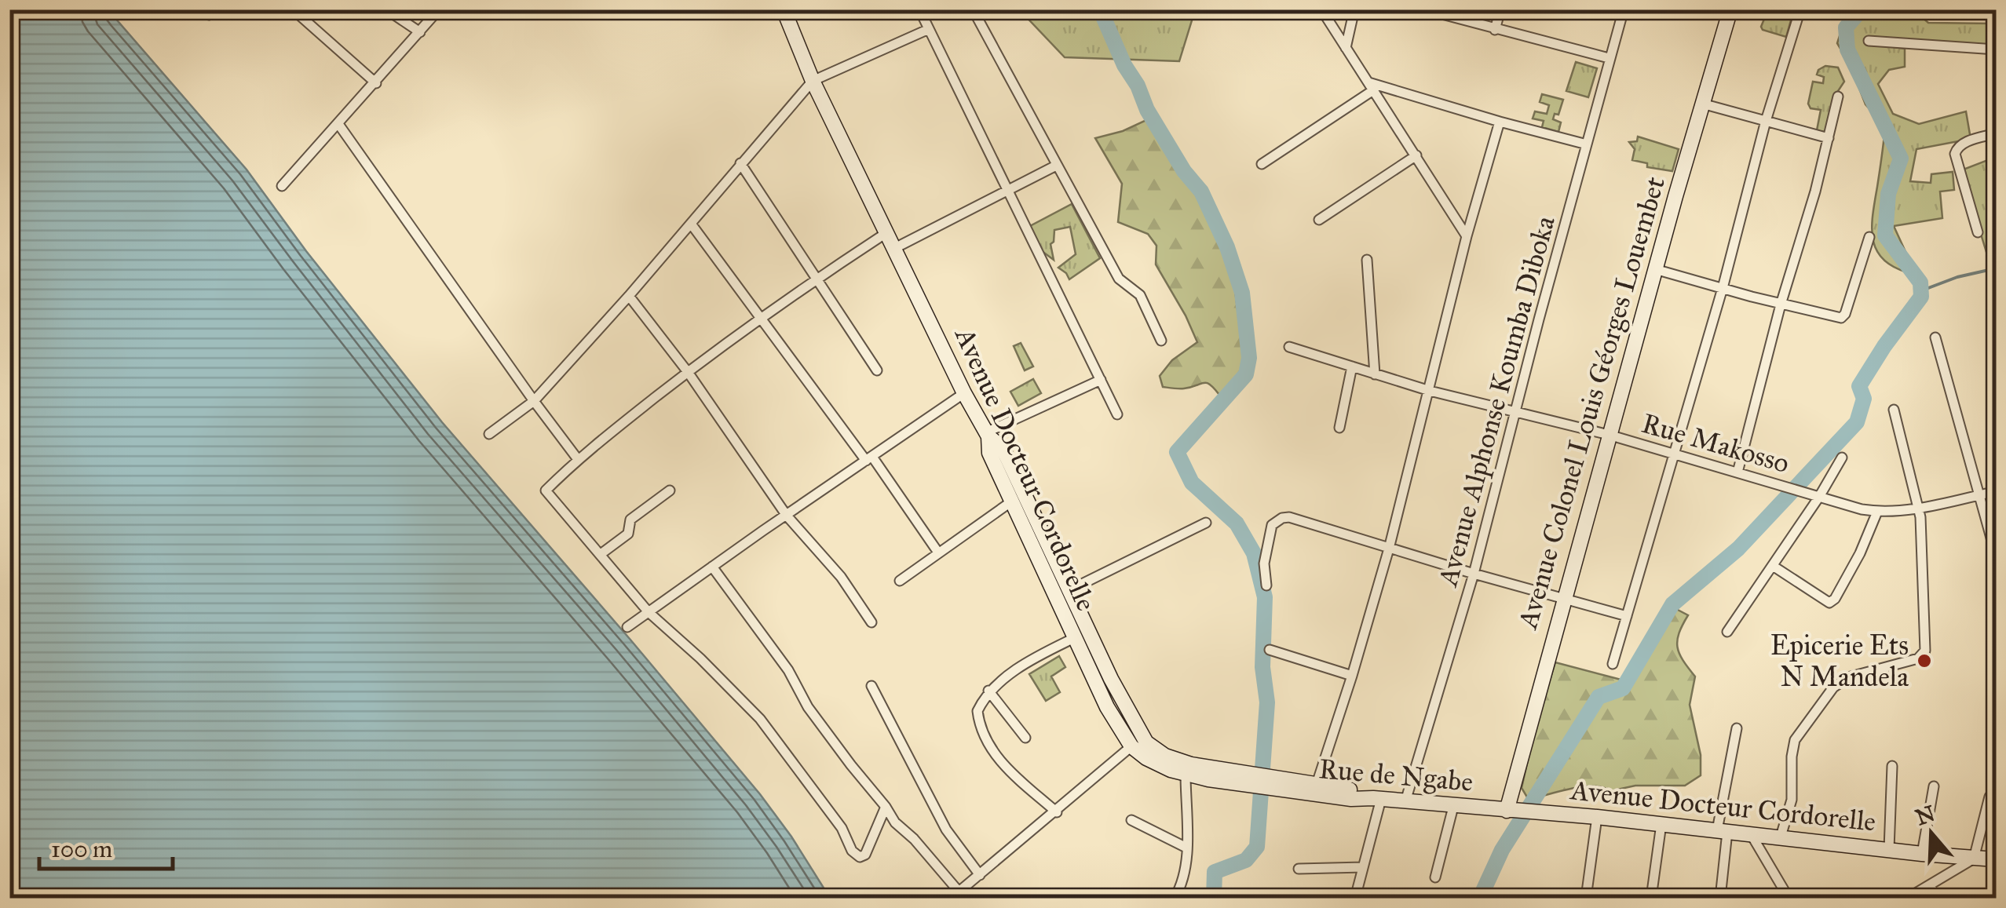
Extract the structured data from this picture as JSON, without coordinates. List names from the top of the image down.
{
  "streets": {
    "street": [
      "Avenue Alphonse Koumba Diboka",
      "Avenue Colonel Louis Géorges Louembet",
      "Rue Makosso",
      "Avenue Docteur Cordorelle",
      "Rue de Ngabe"
    ]
  },
  "crossings": [
    ["Avenue Alphonse Koumba Diboka", "Rue Makosso"],
    ["Avenue Alphonse Koumba Diboka", "Rue de Ngabe"],
    ["Avenue Colonel Louis Géorges Louembet", "Rue Makosso"],
    ["Avenue Colonel Louis Géorges Louembet", "Rue de Ngabe"],
    ["Avenue Docteur Cordorelle", "Rue de Ngabe"]
  ],
  "places": ["Epicerie Ets N Mandela"],
  "scale_bar": "100 m",
  "north": "top"
}
